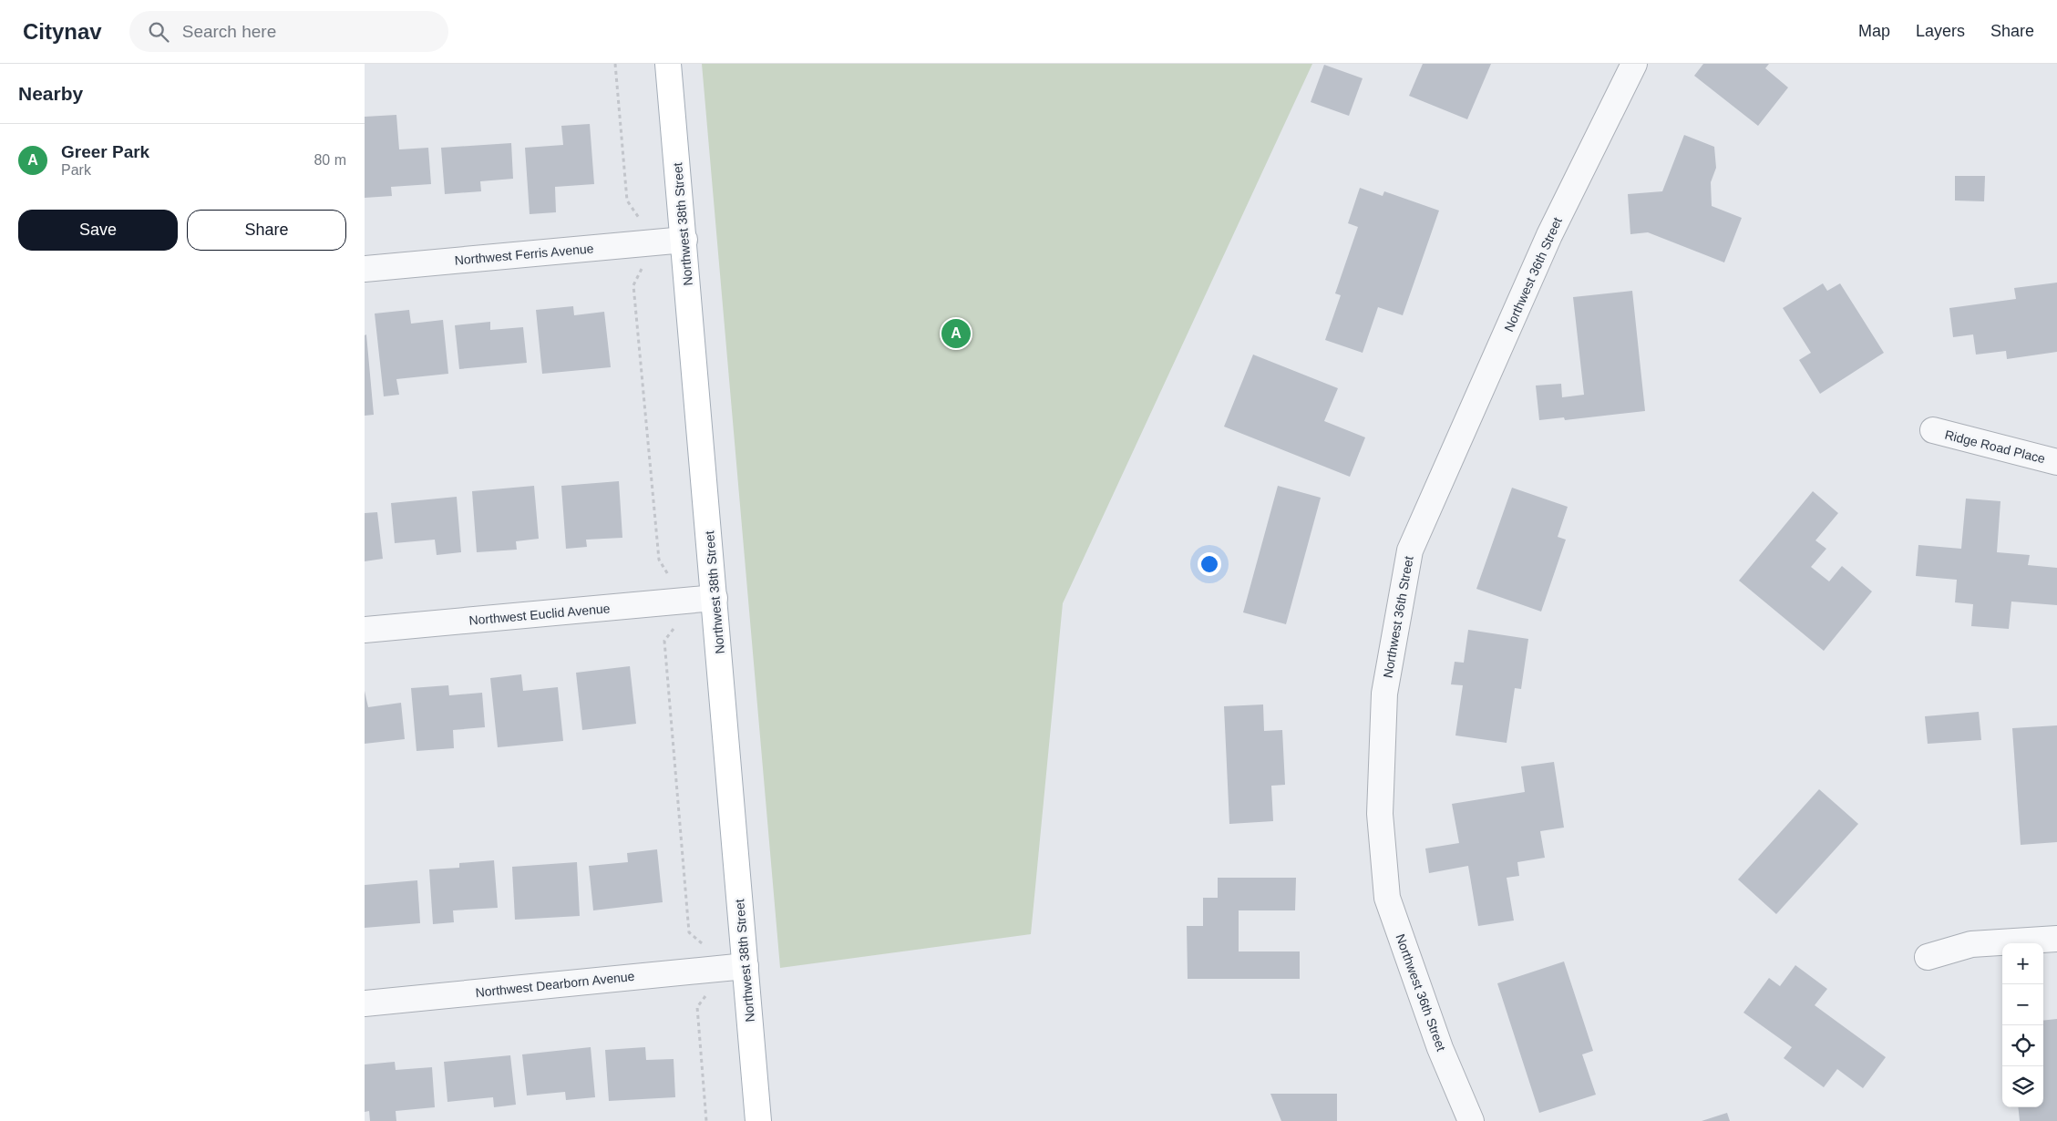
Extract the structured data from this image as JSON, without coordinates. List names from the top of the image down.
{
  "streets": {
    "main road": ["Northwest 38th Street"],
    "street": [
      "Northwest Ferris Avenue",
      "Northwest 36th Street",
      "Ridge Road Place",
      "Northwest Euclid Avenue",
      "Northwest Dearborn Avenue"
    ]
  },
  "crossings": [
    ["Northwest 38th Street", "Northwest Ferris Avenue"],
    ["Northwest 38th Street", "Northwest Euclid Avenue"],
    ["Northwest 38th Street", "Northwest Dearborn Avenue"]
  ],
  "page": {
    "header": "Citynav",
    "search": "Search here",
    "nav": ["Map", "Layers", "Share"],
    "heading": "Nearby",
    "list": [
      {
        "mark": "A",
        "name": "Greer Park",
        "note": "Park",
        "value": "80 m"
      }
    ],
    "buttons": ["Save", "Share"],
    "pins": "A",
    "map_buttons": ["+", "−"]
  }
}
